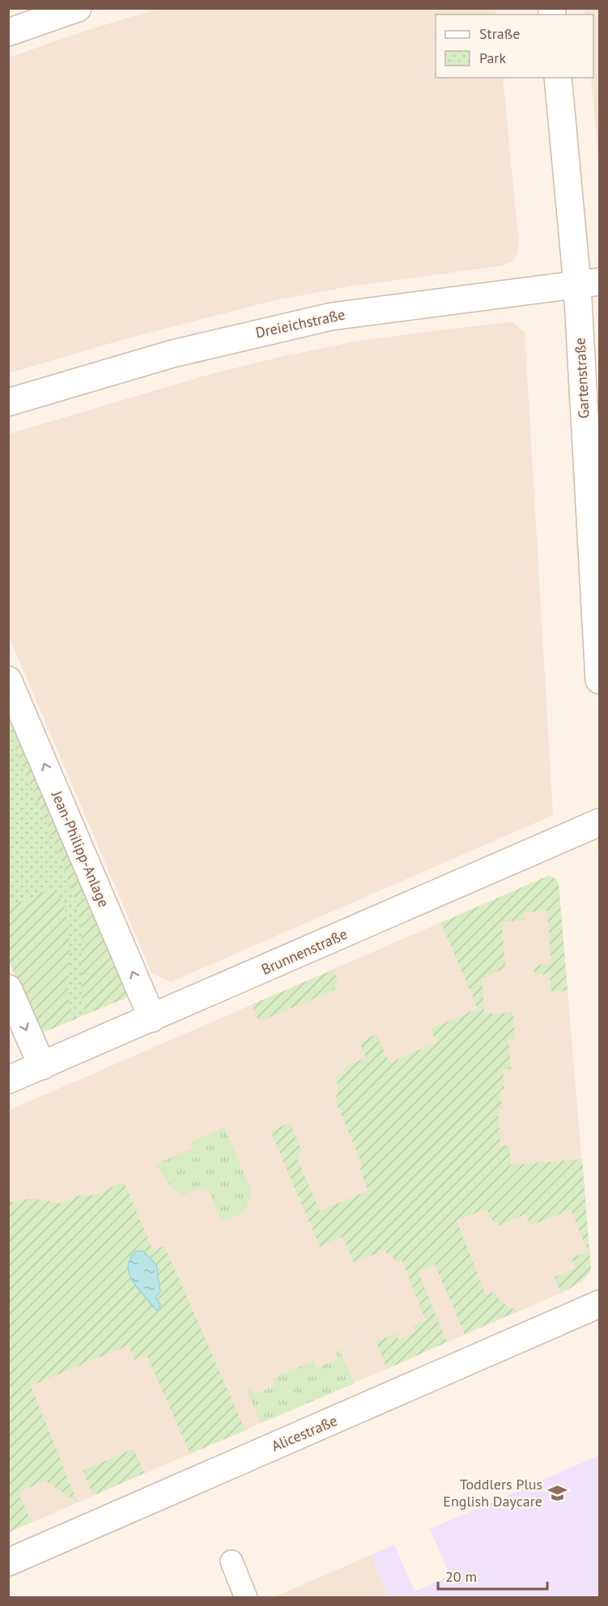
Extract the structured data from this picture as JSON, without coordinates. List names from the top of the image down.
{
  "streets": {
    "street": [
      "Dreieichstraße",
      "Gartenstraße",
      "Jean-Philipp-Anlage",
      "Brunnenstraße",
      "Alicestraße"
    ]
  },
  "crossings": [
    ["Dreieichstraße", "Gartenstraße"],
    ["Jean-Philipp-Anlage", "Brunnenstraße"]
  ],
  "one_way": ["Jean-Philipp-Anlage"],
  "places": {
    "school or university": ["Toddlers Plus English Daycare"]
  },
  "legend": ["Straße", "Park"],
  "scale_bar": "20 m"
}
